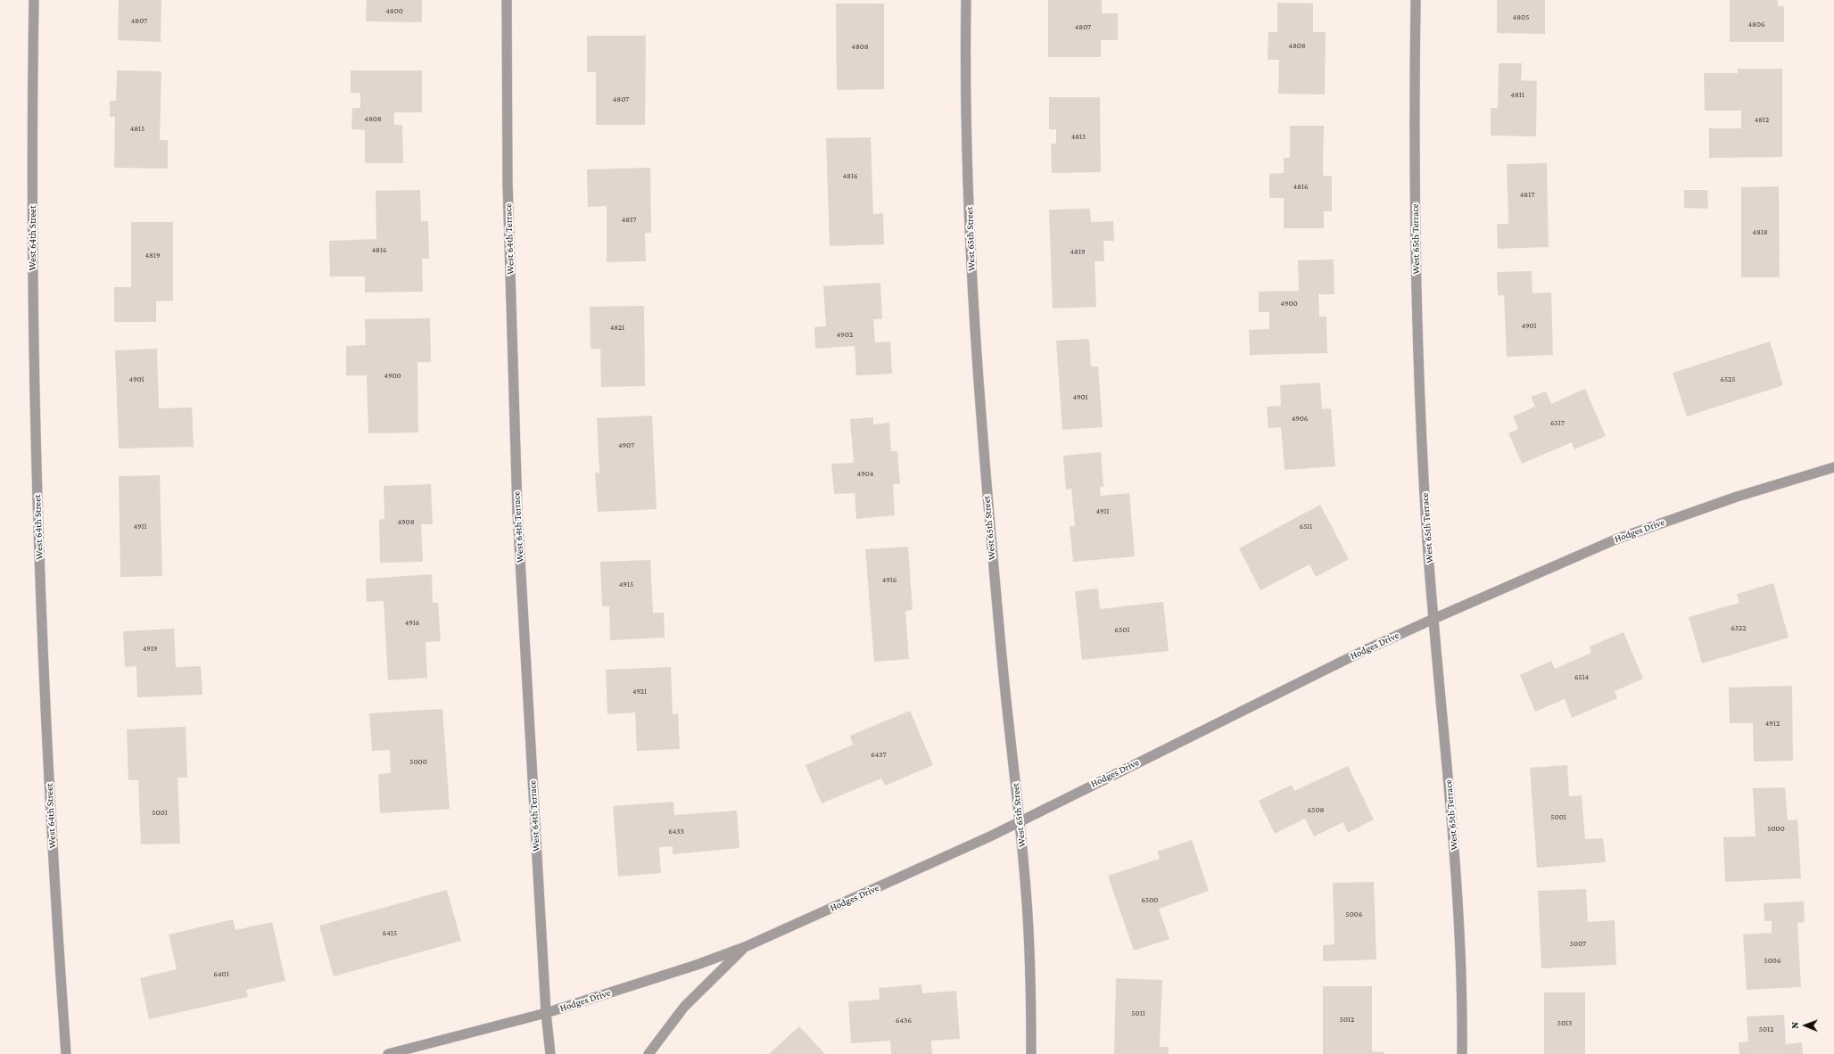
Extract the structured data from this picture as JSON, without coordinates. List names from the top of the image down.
{
  "streets": {
    "street": [
      "West 64th Street",
      "West 64th Terrace",
      "West 65th Street",
      "West 65th Terrace",
      "Hodges Drive"
    ]
  },
  "crossings": [
    ["West 64th Terrace", "Hodges Drive"],
    ["West 65th Street", "Hodges Drive"],
    ["West 65th Terrace", "Hodges Drive"]
  ],
  "house_numbers": [
    "4800",
    "4805",
    "4807",
    "4806",
    "4807",
    "4808",
    "4808",
    "4811",
    "4807",
    "4808",
    "4812",
    "4815",
    "4815",
    "4816",
    "4816",
    "4817",
    "4817",
    "4818",
    "4816",
    "4819",
    "4819",
    "4900",
    "4901",
    "4821",
    "4902",
    "4900",
    "4901",
    "6525",
    "4901",
    "4906",
    "6517",
    "4907",
    "4904",
    "4911",
    "4908",
    "4911",
    "6511",
    "4916",
    "4915",
    "4916",
    "6522",
    "6501",
    "4919",
    "6514",
    "4921",
    "4912",
    "6437",
    "5000",
    "6508",
    "5001",
    "5001",
    "5000",
    "6433",
    "6500",
    "5006",
    "6415",
    "5007",
    "5006",
    "6401",
    "5011",
    "5012",
    "6436",
    "5013",
    "5012"
  ],
  "north": "left"
}
